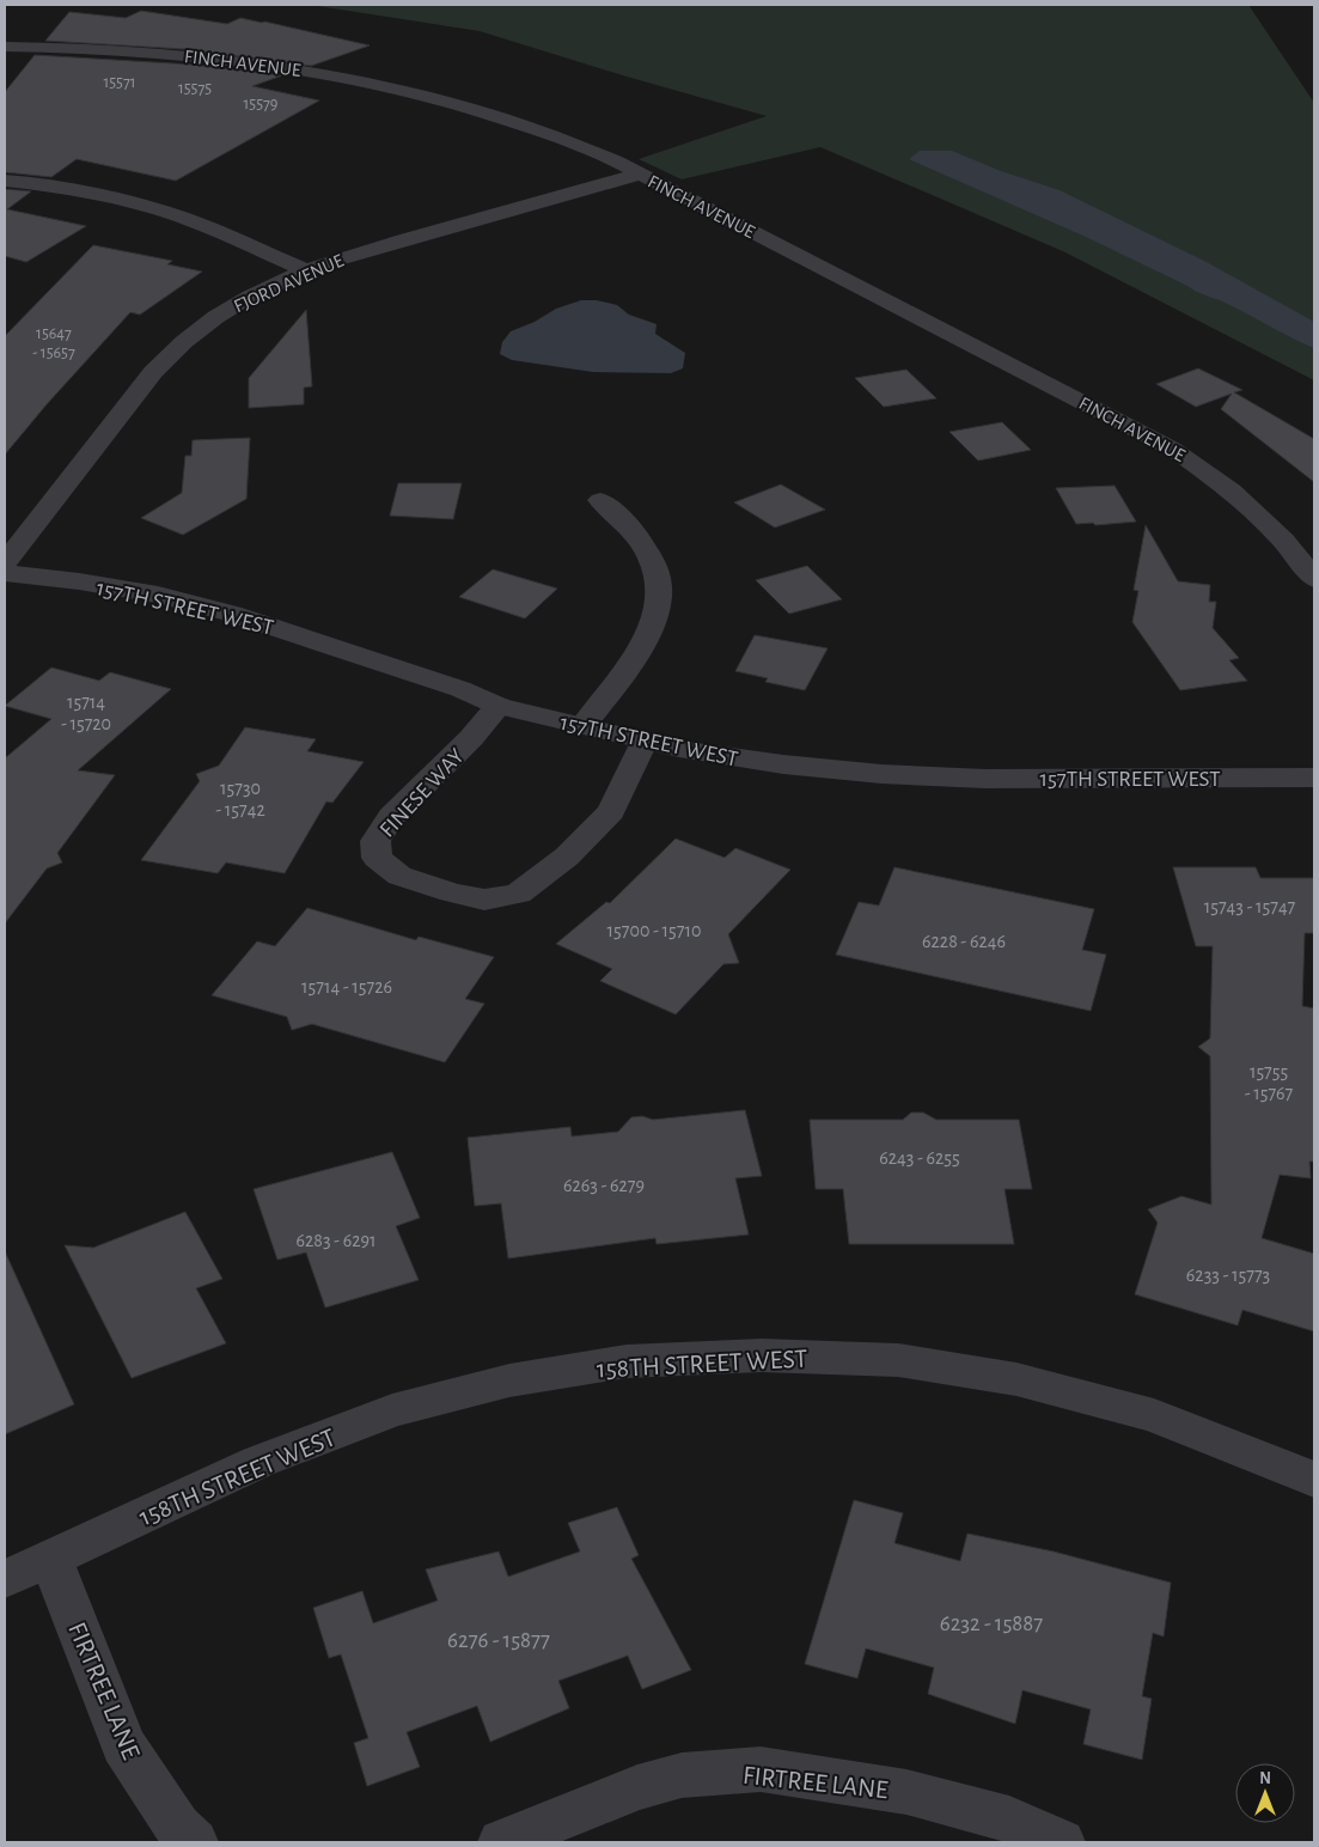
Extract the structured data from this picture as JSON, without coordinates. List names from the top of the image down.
{
  "streets": {
    "street": [
      "FINCH AVENUE",
      "FJORD AVENUE",
      "157TH STREET WEST",
      "FINESE WAY",
      "158TH STREET WEST",
      "FIRTREE LANE"
    ]
  },
  "crossings": [
    ["FINCH AVENUE", "FJORD AVENUE"],
    ["157TH STREET WEST", "FINESE WAY"],
    ["158TH STREET WEST", "FIRTREE LANE"]
  ],
  "house_numbers": [
    "15571",
    "15575",
    "15579",
    "15647 - 15657",
    "15714 - 15720",
    "15730 - 15742",
    "15743 - 15747",
    "15700 - 15710",
    "6228 - 6246",
    "15714 - 15726",
    "15755 - 15767",
    "6243 - 6255",
    "6263 - 6279",
    "6283 - 6291",
    "6233 - 15773",
    "6232 - 15887",
    "6276 - 15877"
  ],
  "north": "top"
}
